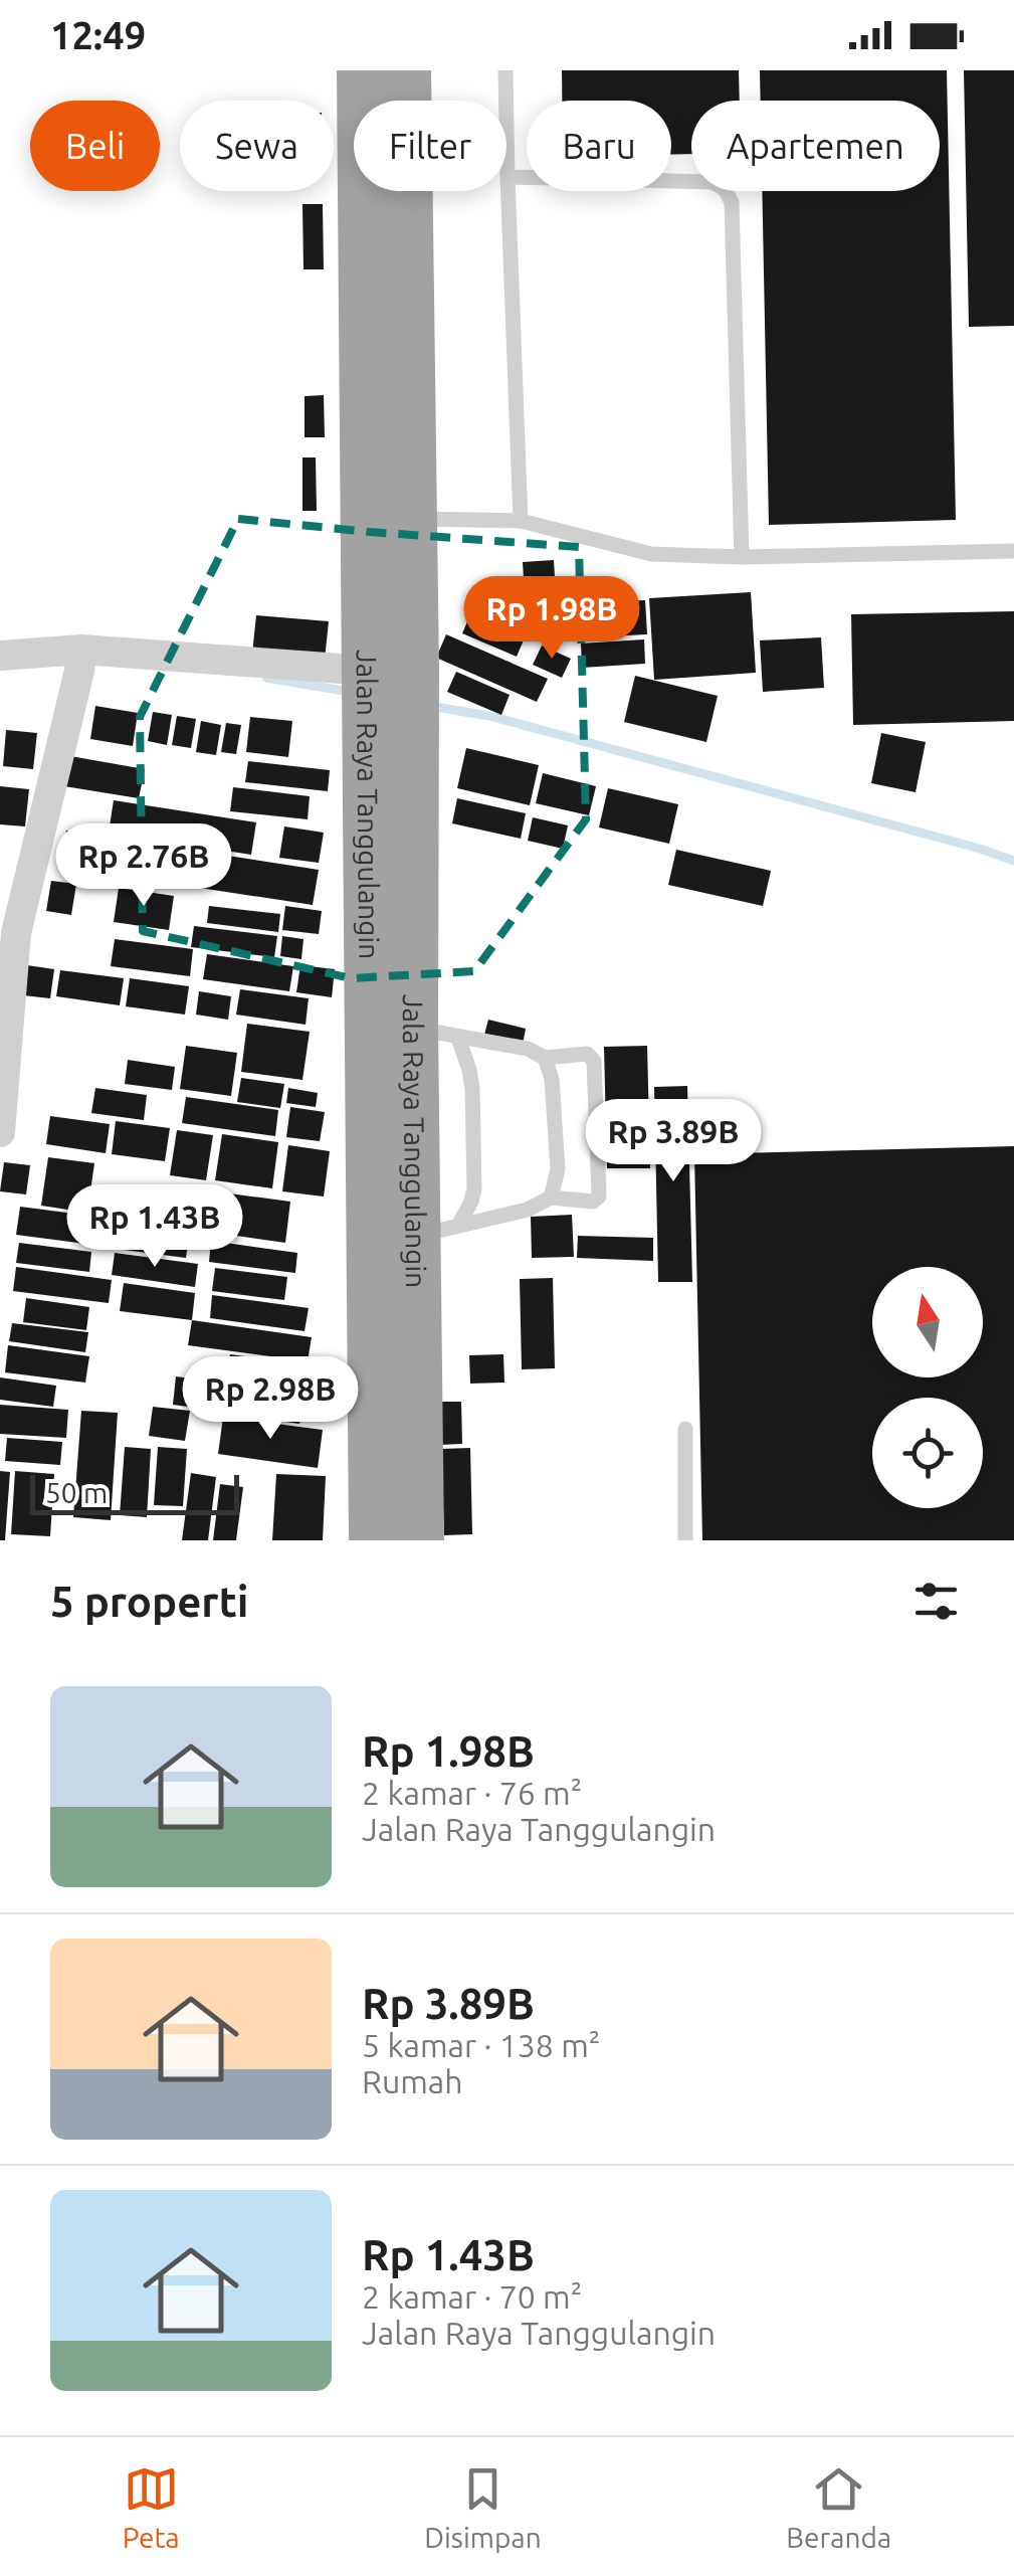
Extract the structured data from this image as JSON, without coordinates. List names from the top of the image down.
{
  "streets": {
    "highway": ["Jalan Raya Tanggulangin", "Jala Raya Tanggulangin"]
  },
  "crossings": [
    ["Jalan Raya Tanggulangin", "Jala Raya Tanggulangin"]
  ],
  "scale_bar": "50 m",
  "north": "top",
  "page": {
    "status": "12:49",
    "chip": [
      "Beli",
      "Sewa",
      "Filter",
      "Baru",
      "Apartemen"
    ],
    "price": [
      "Rp 1.98B",
      "Rp 2.76B",
      "Rp 3.89B",
      "Rp 1.43B",
      "Rp 2.98B"
    ],
    "scale": "50 m",
    "heading": "5 properti",
    "list": [
      {
        "name": "Rp 1.98B",
        "note": "2 kamar · 76 m² · Jalan Raya Tanggulangin"
      },
      {
        "name": "Rp 3.89B",
        "note": "5 kamar · 138 m² · Rumah"
      },
      {
        "name": "Rp 1.43B",
        "note": "2 kamar · 70 m² · Jalan Raya Tanggulangin"
      }
    ],
    "tabs": ["Peta", "Disimpan", "Beranda"]
  }
}
